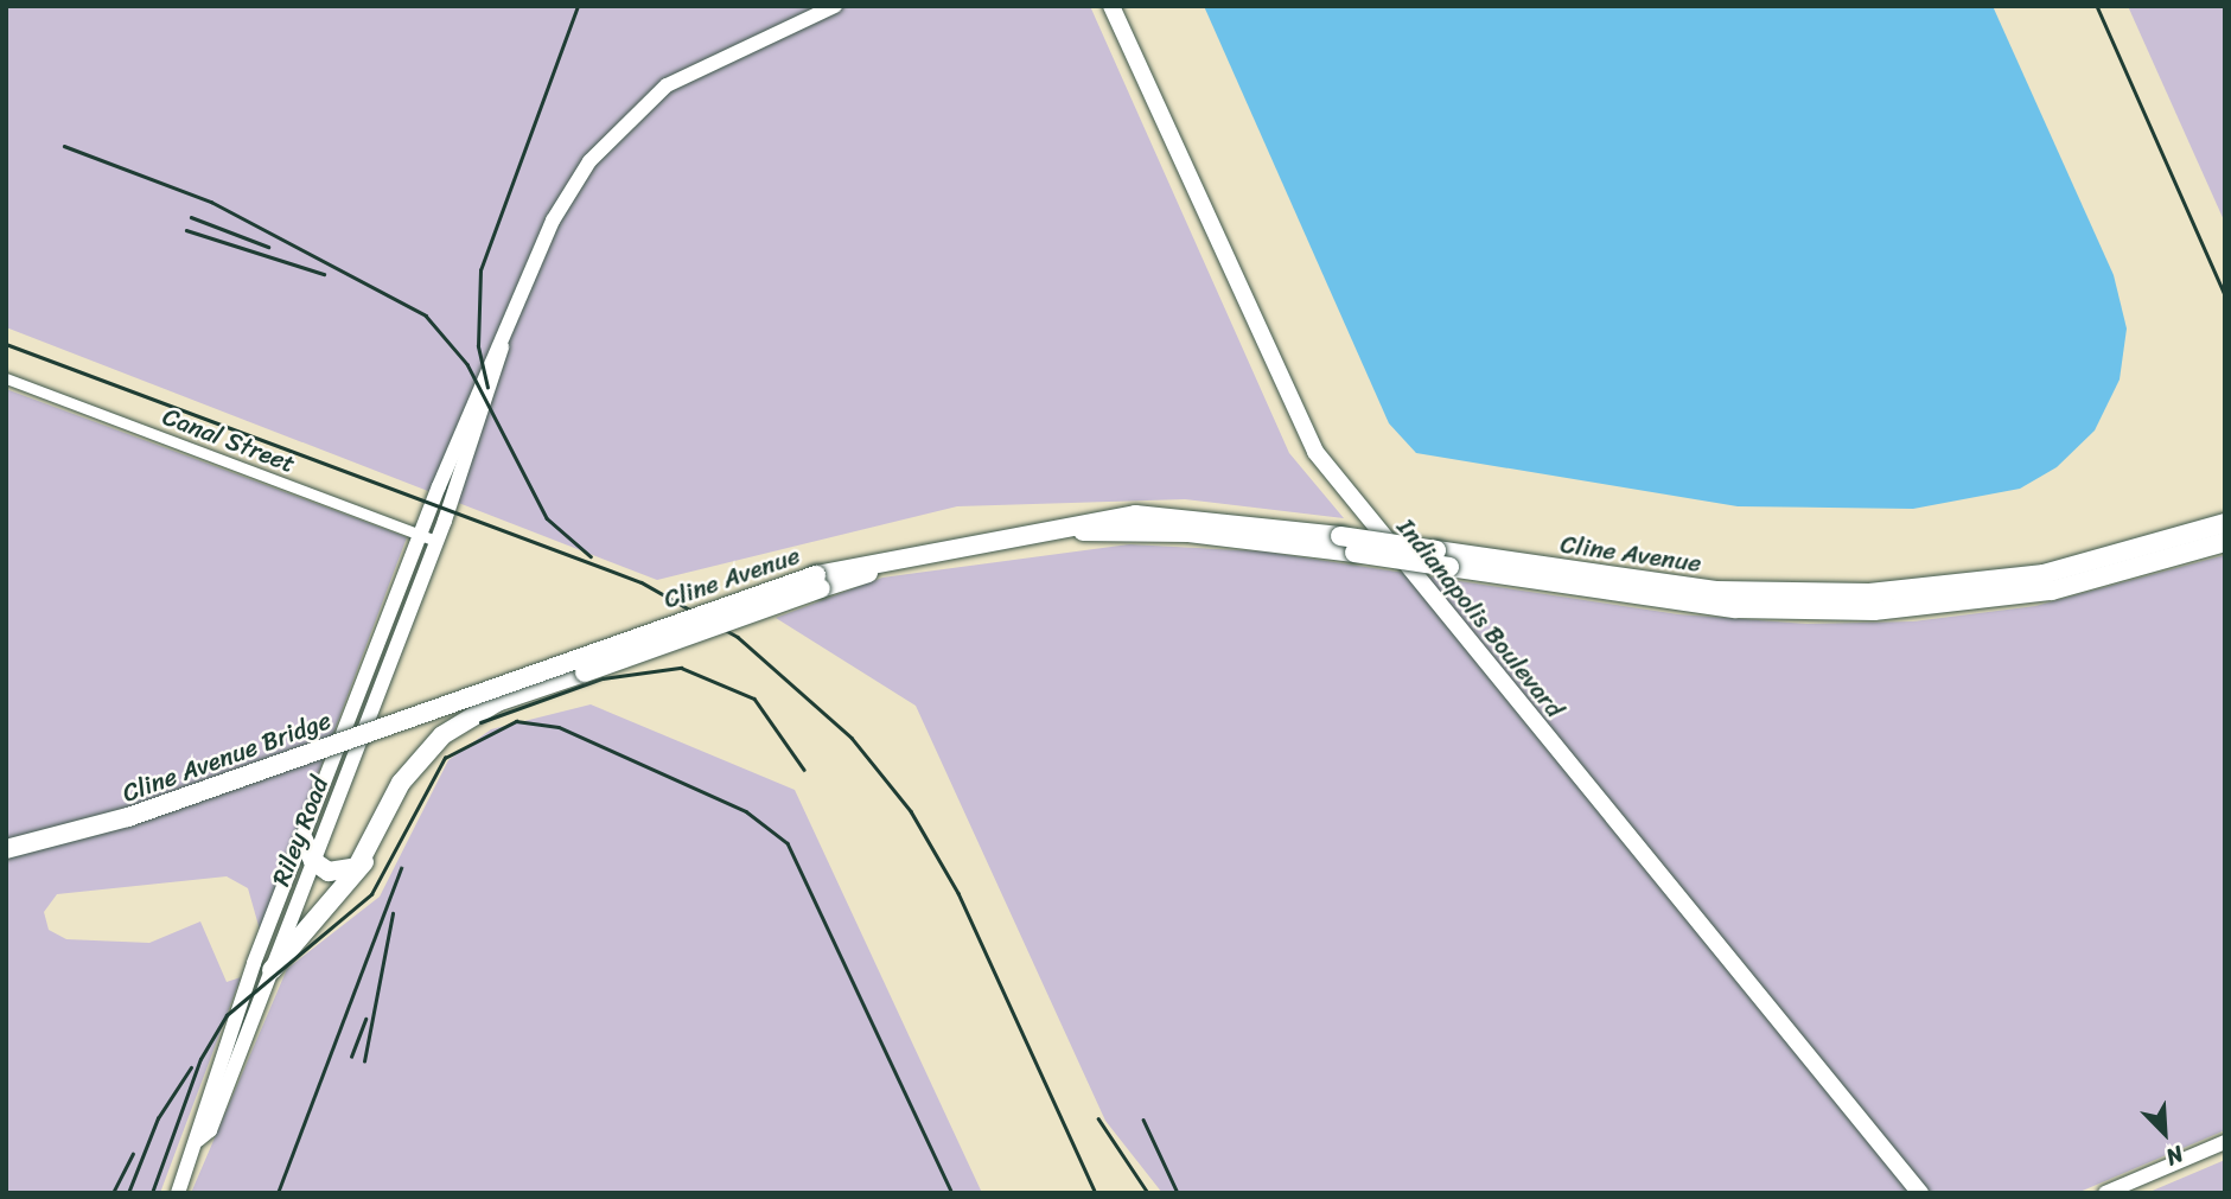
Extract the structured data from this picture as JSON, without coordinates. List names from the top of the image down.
{
  "streets": {
    "highway": ["Cline Avenue", "Cline Avenue Bridge"],
    "main road": ["Indianapolis Boulevard", "Riley Road"],
    "street": ["Canal Street"]
  },
  "crossings": [
    ["Canal Street", "Riley Road"],
    ["Cline Avenue", "Cline Avenue Bridge"]
  ],
  "north": "bottom right"
}
